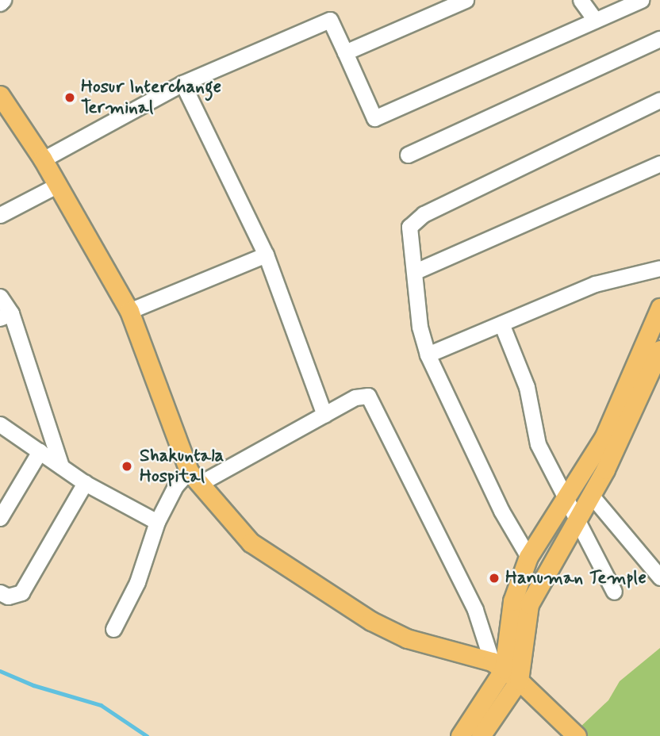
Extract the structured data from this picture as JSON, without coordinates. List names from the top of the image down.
{
  "places": ["Hosur Interchange Terminal", "Shakuntala Hospital", "Hanuman Temple"]
}
